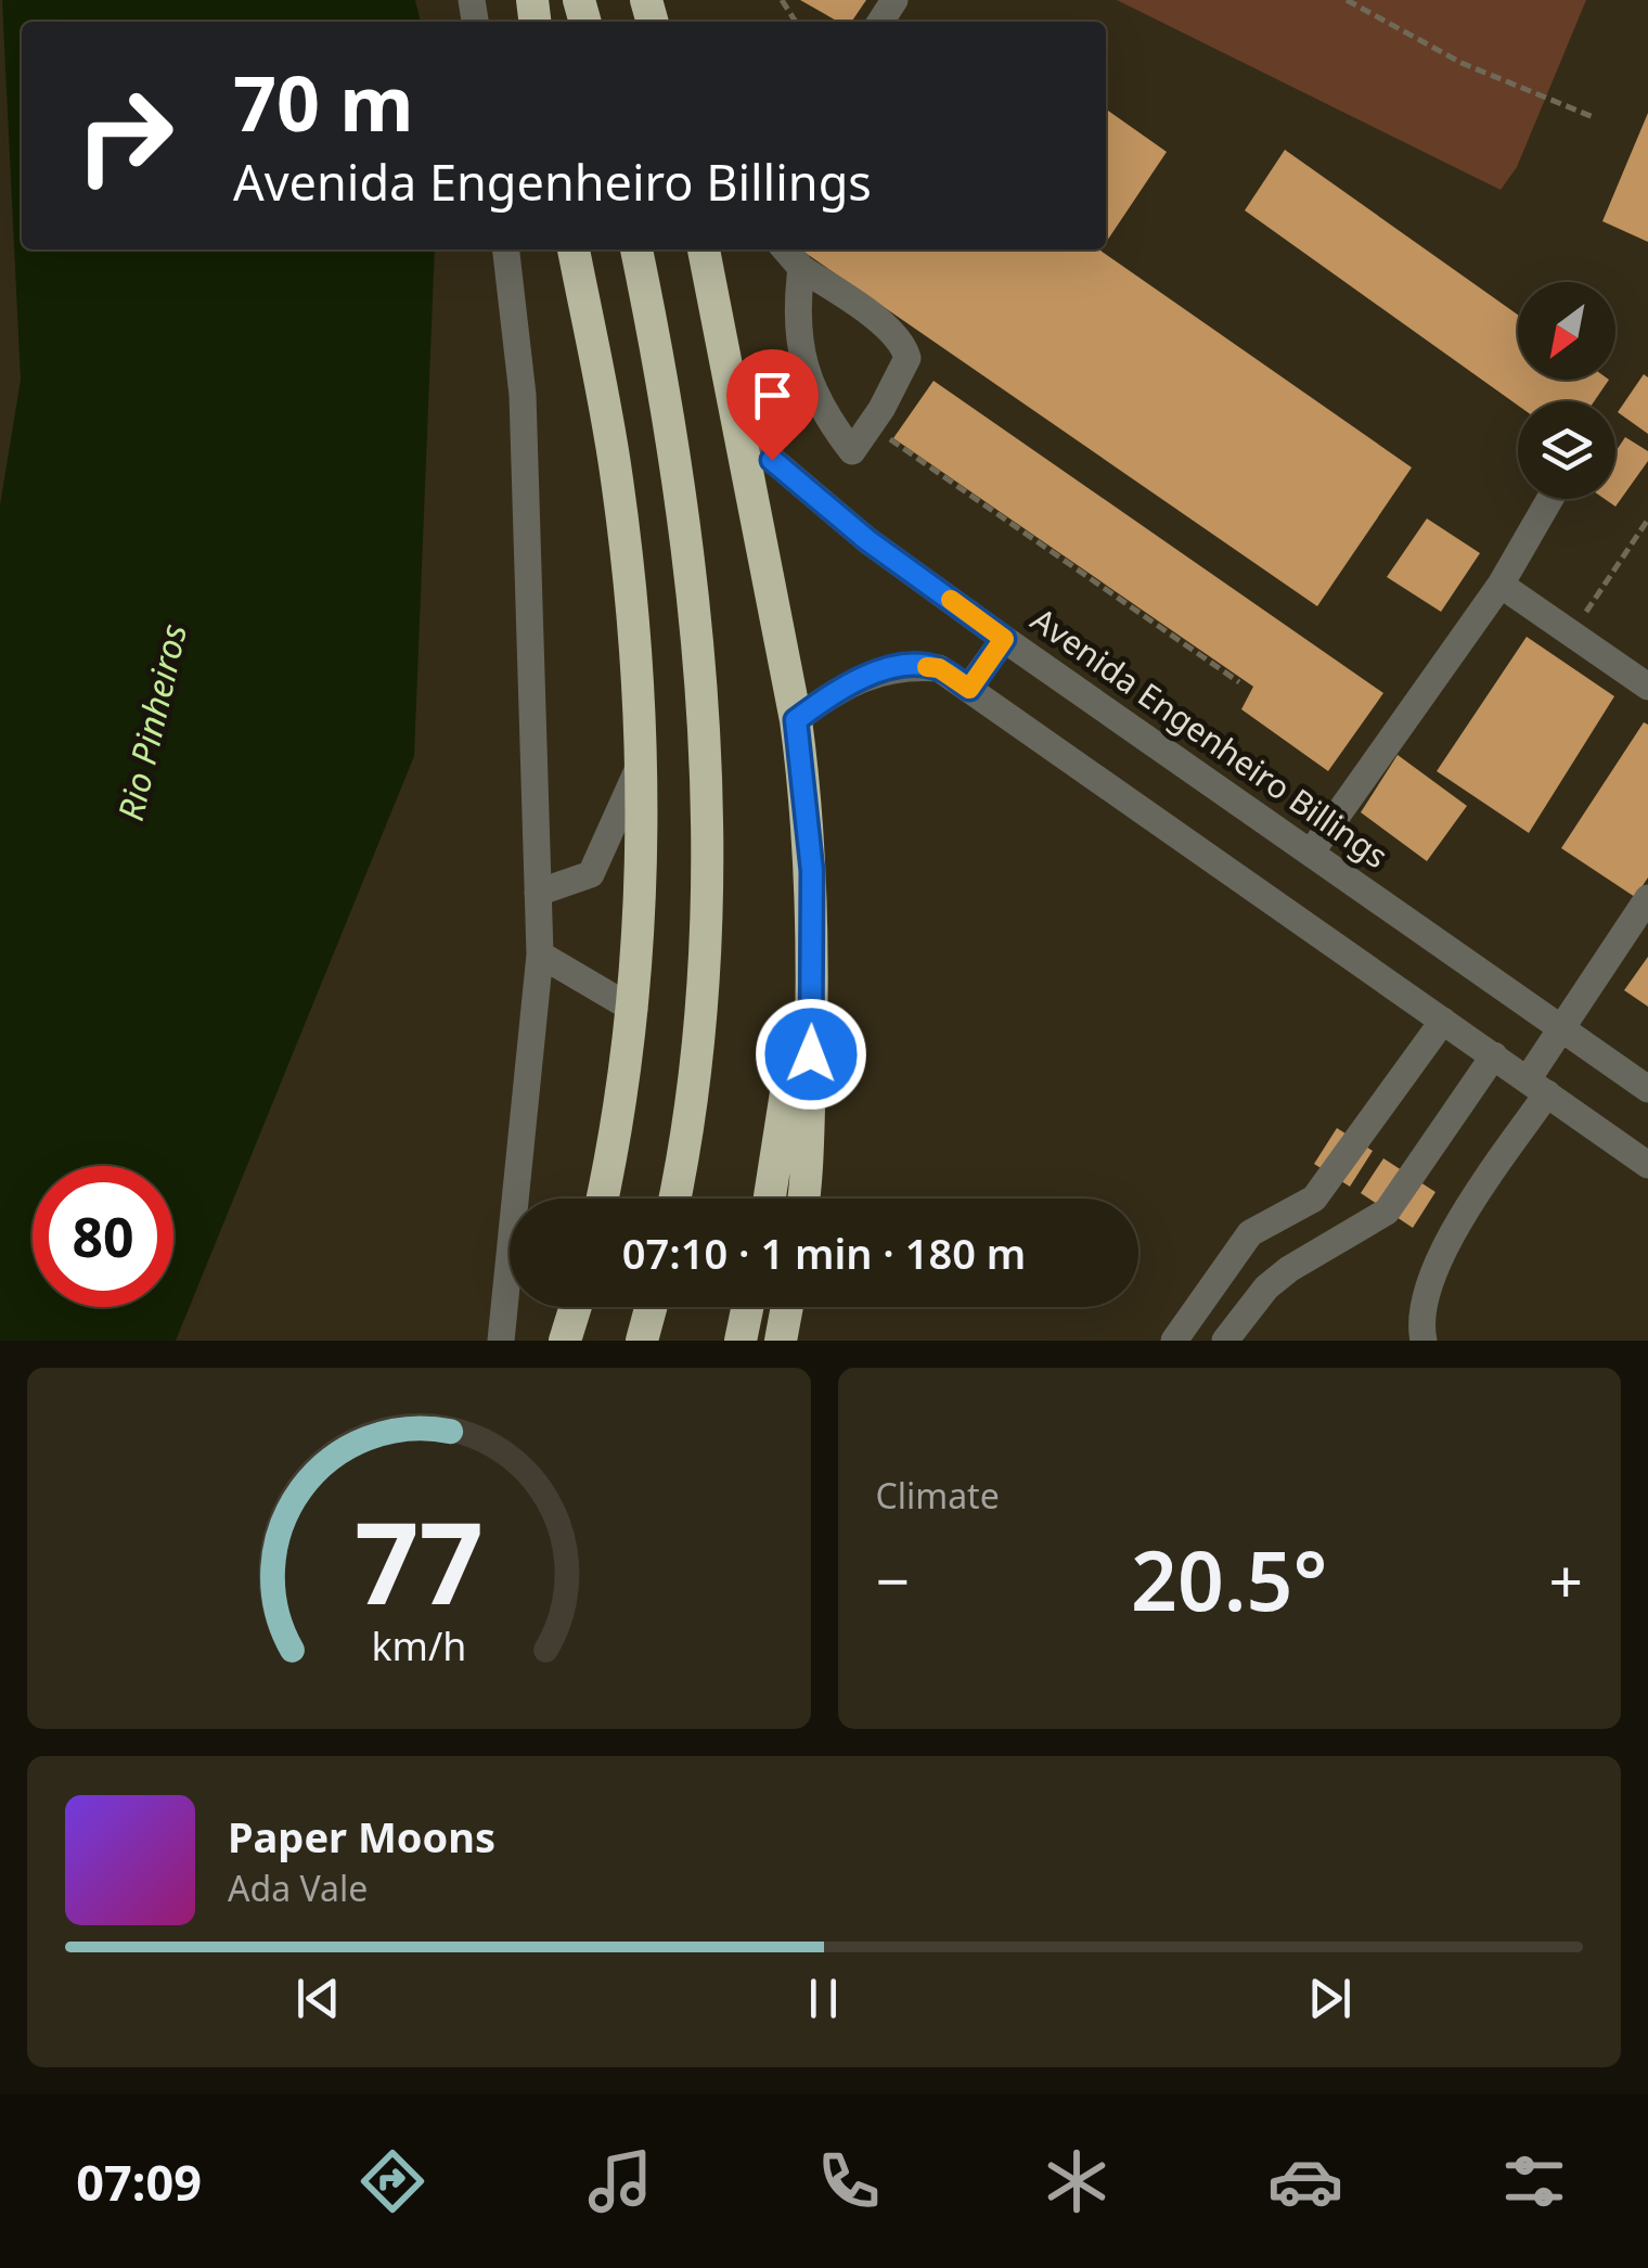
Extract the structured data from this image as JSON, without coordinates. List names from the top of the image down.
{
  "streets": {
    "street": ["Avenida Engenheiro Billings"]
  },
  "water": ["Rio Pinheiros"],
  "north": "bottom left",
  "page": {
    "turn": ["70 m", "Avenida Engenheiro Billings"],
    "limit": "80",
    "trip": "07:10 · 1 min · 180 m",
    "tile": "Climate",
    "heat": ["−", "20.5°", "+"],
    "song": ["Paper Moons", "Ada Vale"],
    "tabs": "07:09",
    "gauge": ["77", "km/h"]
  }
}
